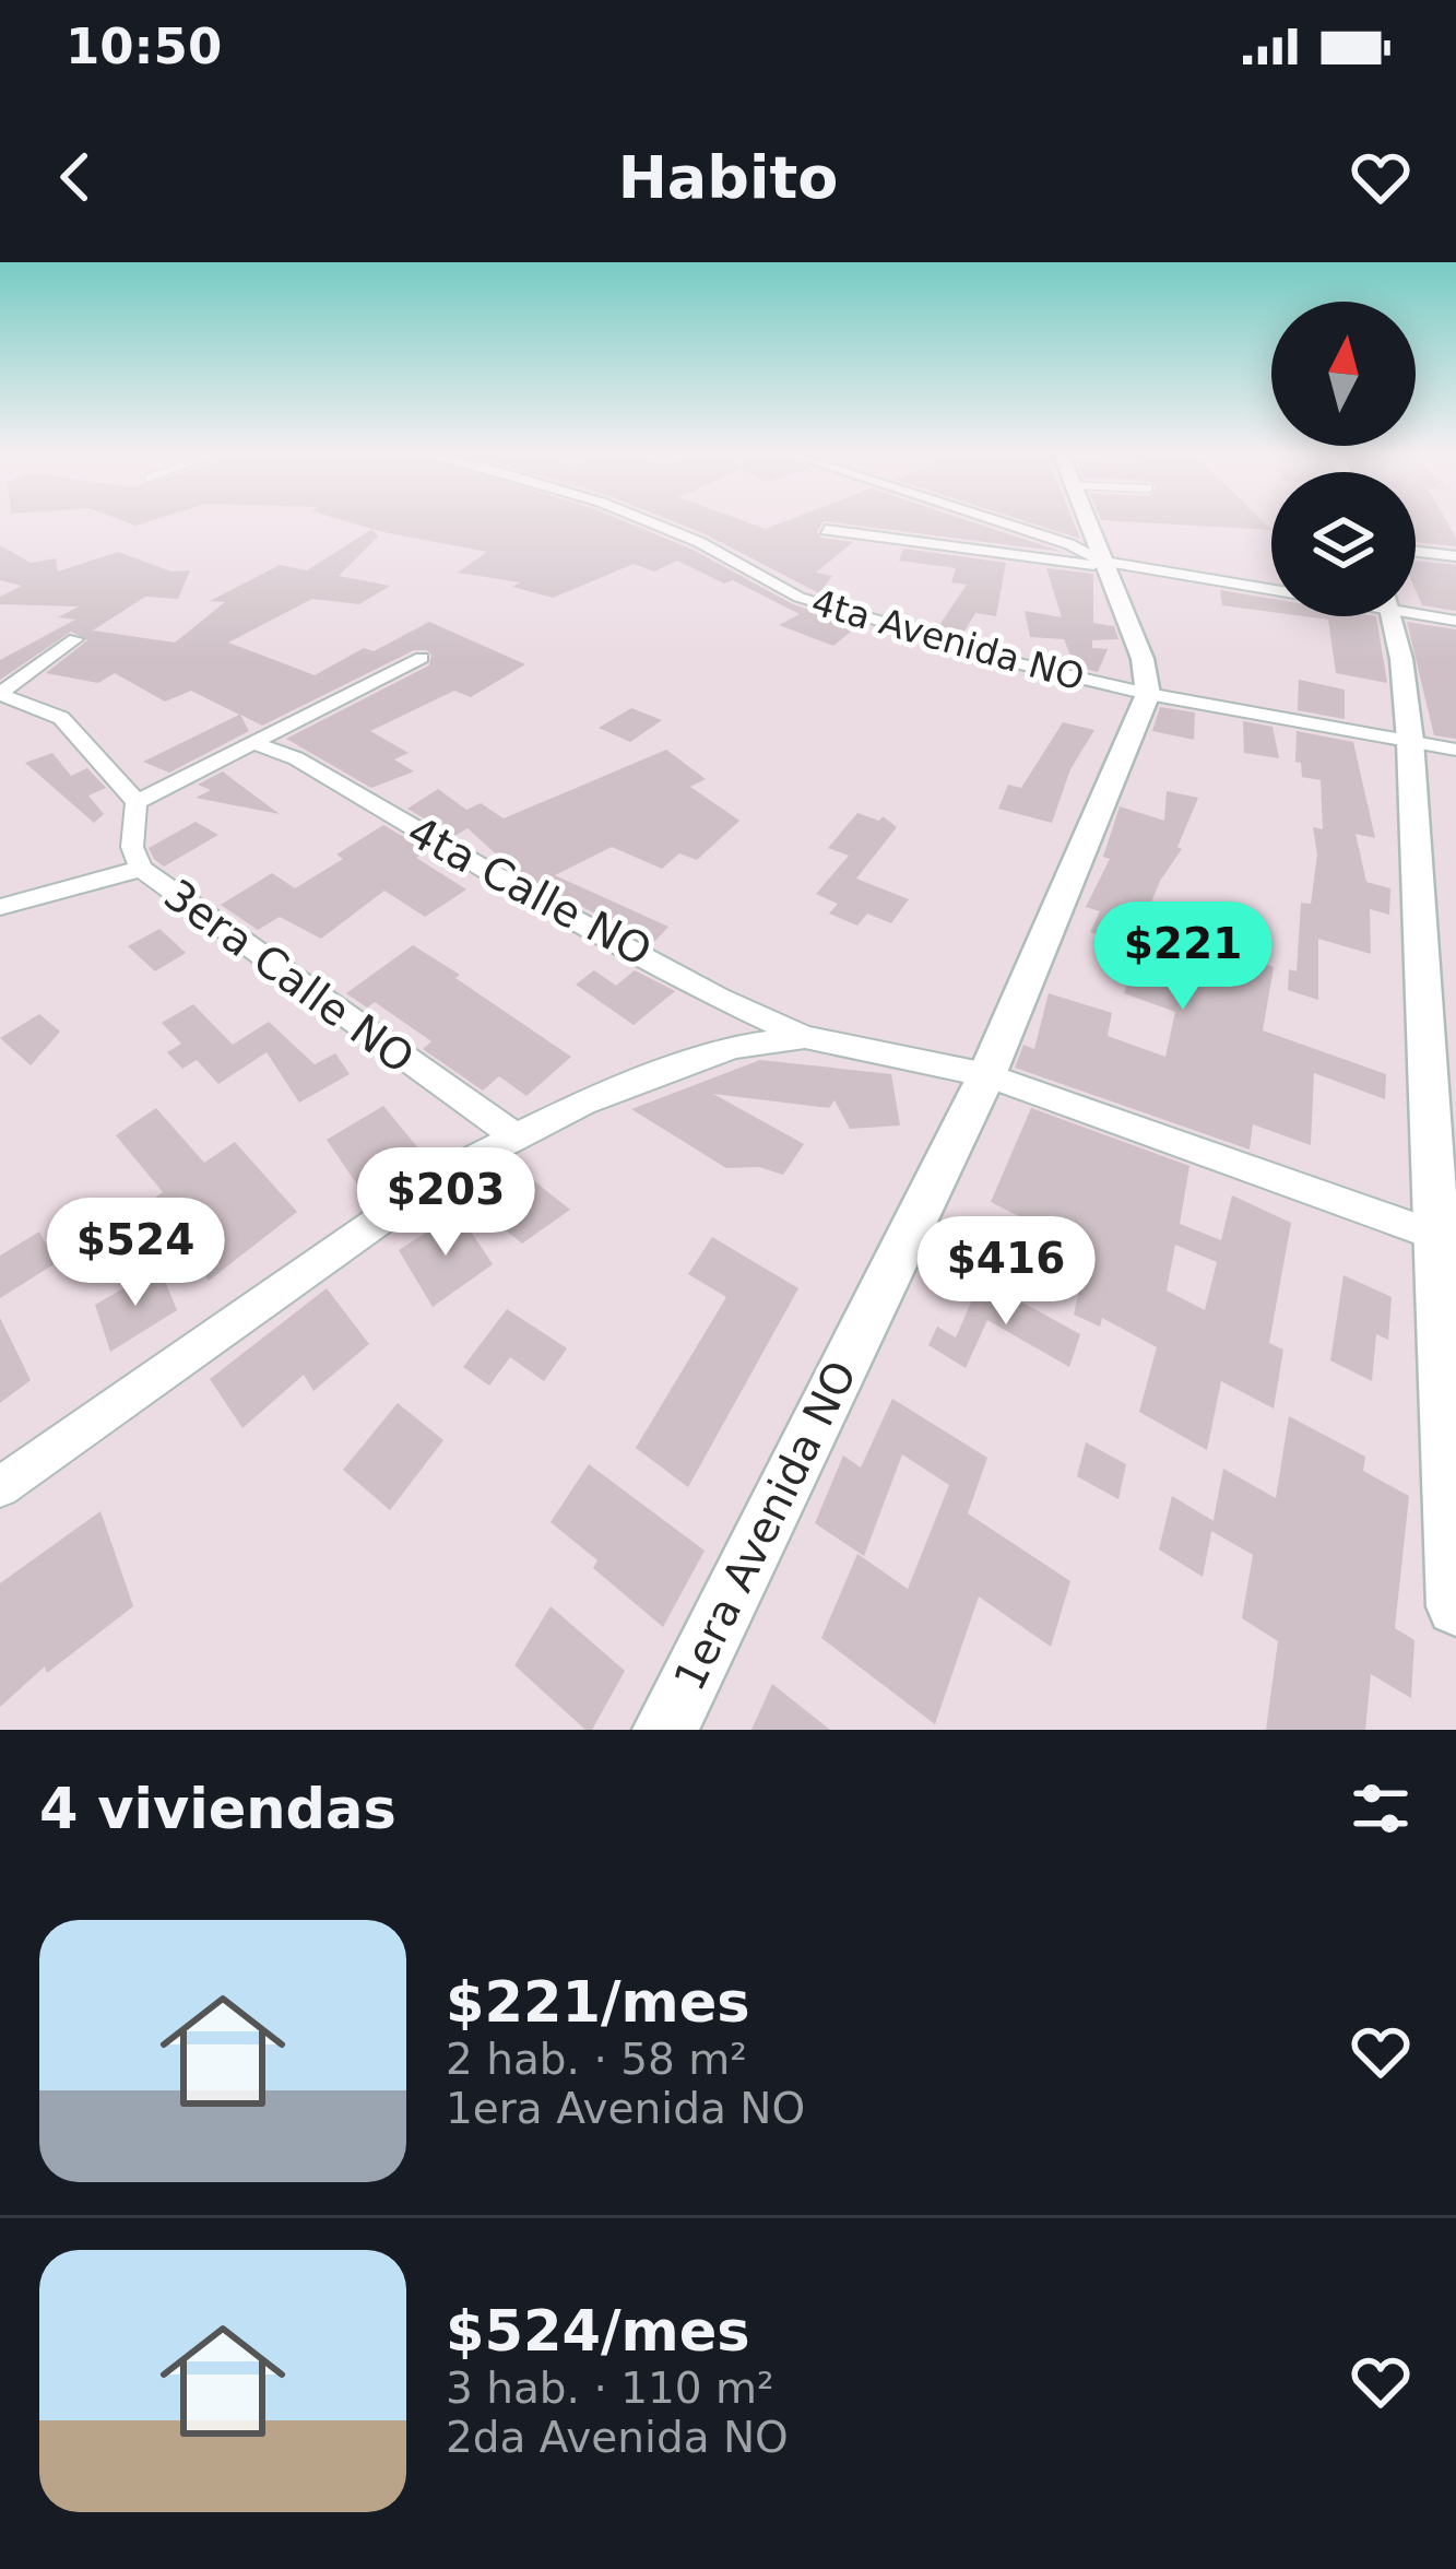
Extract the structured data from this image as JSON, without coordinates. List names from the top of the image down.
{
  "streets": {
    "street": [
      "4ta Avenida NO",
      "4ta Calle NO",
      "3era Calle NO",
      "1era Avenida NO"
    ]
  },
  "crossings": [
    ["4ta Avenida NO", "1era Avenida NO"]
  ],
  "north": "top",
  "page": {
    "status": "10:50",
    "header": "Habito",
    "price": [
      "$221",
      "$203",
      "$524",
      "$416"
    ],
    "heading": "4 viviendas",
    "list": [
      {
        "name": "$221/mes",
        "note": "2 hab. · 58 m² · 1era Avenida NO"
      },
      {
        "name": "$524/mes",
        "note": "3 hab. · 110 m² · 2da Avenida NO"
      }
    ]
  }
}
